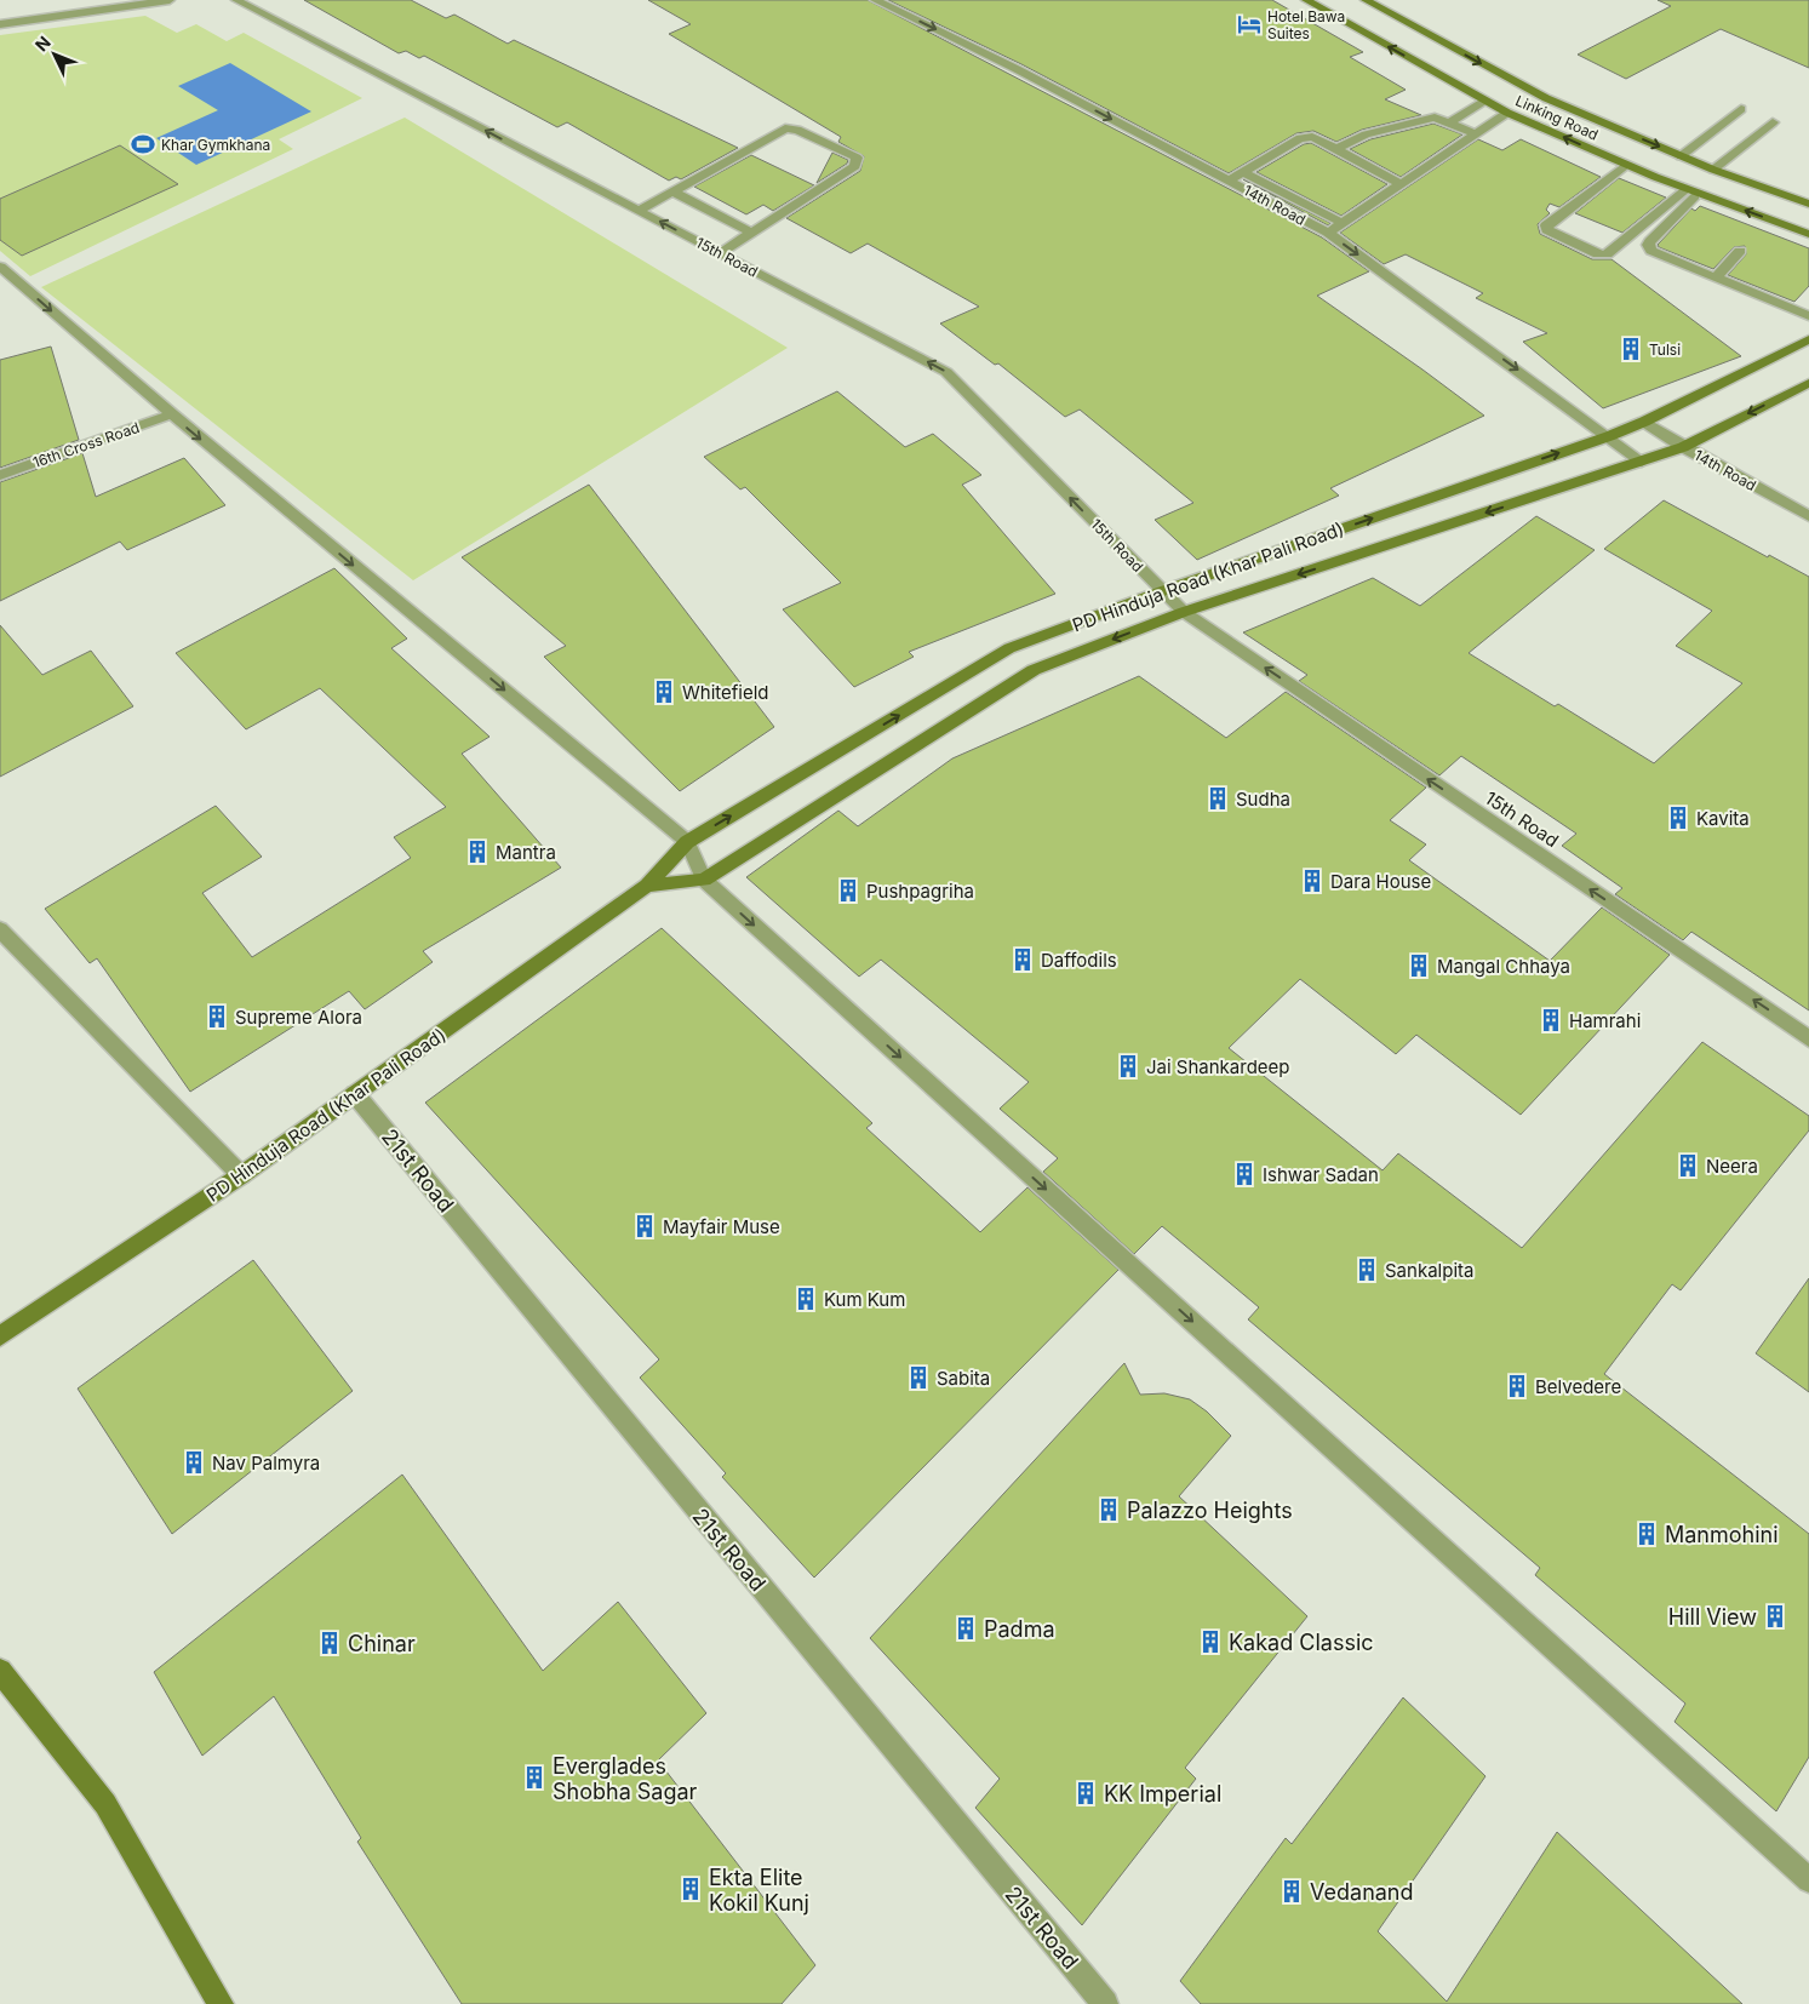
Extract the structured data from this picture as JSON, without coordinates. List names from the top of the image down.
{
  "streets": {
    "street": [
      "Linking Road",
      "14th Road",
      "15th Road",
      "16th Cross Road",
      "PD Hinduja Road (Khar Pali Road)",
      "21st Road"
    ]
  },
  "crossings": [
    ["14th Road", "PD Hinduja Road (Khar Pali Road)"],
    ["15th Road", "PD Hinduja Road (Khar Pali Road)"],
    ["PD Hinduja Road (Khar Pali Road)", "21st Road"]
  ],
  "one_way": ["14th Road", "15th Road"],
  "places": {
    "hotel": ["Hotel Bawa Suites"],
    "sports": ["Khar Gymkhana"],
    "building": [
      "Tulsi",
      "Whitefield",
      "Sudha",
      "Kavita",
      "Mantra",
      "Dara House",
      "Pushpagriha",
      "Daffodils",
      "Mangal Chhaya",
      "Supreme Alora",
      "Hamrahi",
      "Jai Shankardeep",
      "Neera",
      "Ishwar Sadan",
      "Mayfair Muse",
      "Sankalpita",
      "Kum Kum",
      "Sabita",
      "Belvedere",
      "Nav Palmyra",
      "Palazzo Heights",
      "Manmohini",
      "Hill View",
      "Padma",
      "Kakad Classic",
      "Chinar",
      "Everglades Shobha Sagar",
      "KK Imperial",
      "Ekta Elite Kokil Kunj",
      "Vedanand"
    ]
  },
  "north": "top left"
}
